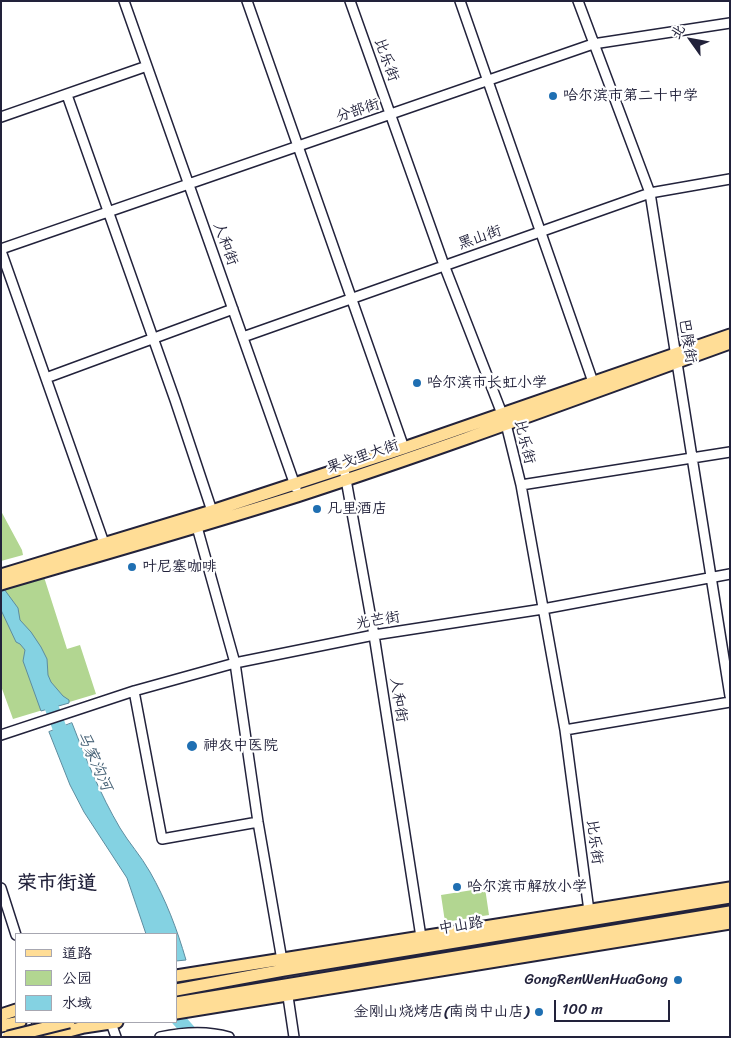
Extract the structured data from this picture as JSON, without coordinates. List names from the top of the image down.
{
  "streets": {
    "main road": ["果戈里大街", "中山路"],
    "street": [
      "比乐街",
      "分部街",
      "黑山街",
      "人和街",
      "巴陵街",
      "光芒街"
    ]
  },
  "crossings": [
    ["比乐街", "分部街"],
    ["比乐街", "黑山街"],
    ["比乐街", "果戈里大街"],
    ["比乐街", "光芒街"],
    ["分部街", "人和街"],
    ["分部街", "巴陵街"],
    ["黑山街", "人和街"],
    ["黑山街", "巴陵街"],
    ["人和街", "果戈里大街"],
    ["人和街", "光芒街"],
    ["巴陵街", "果戈里大街"],
    ["巴陵街", "光芒街"]
  ],
  "districts": ["荣市街道"],
  "water": ["马家沟河"],
  "places": [
    "哈尔滨市第二十中学",
    "哈尔滨市长虹小学",
    "凡里酒店",
    "叶尼塞咖啡",
    "神农中医院",
    "哈尔滨市解放小学",
    "GongRenWenHuaGong",
    "金刚山烧烤店(南岗中山店)"
  ],
  "legend": ["道路", "公园", "水域"],
  "scale_bar": "100 m",
  "north": "top left"
}
